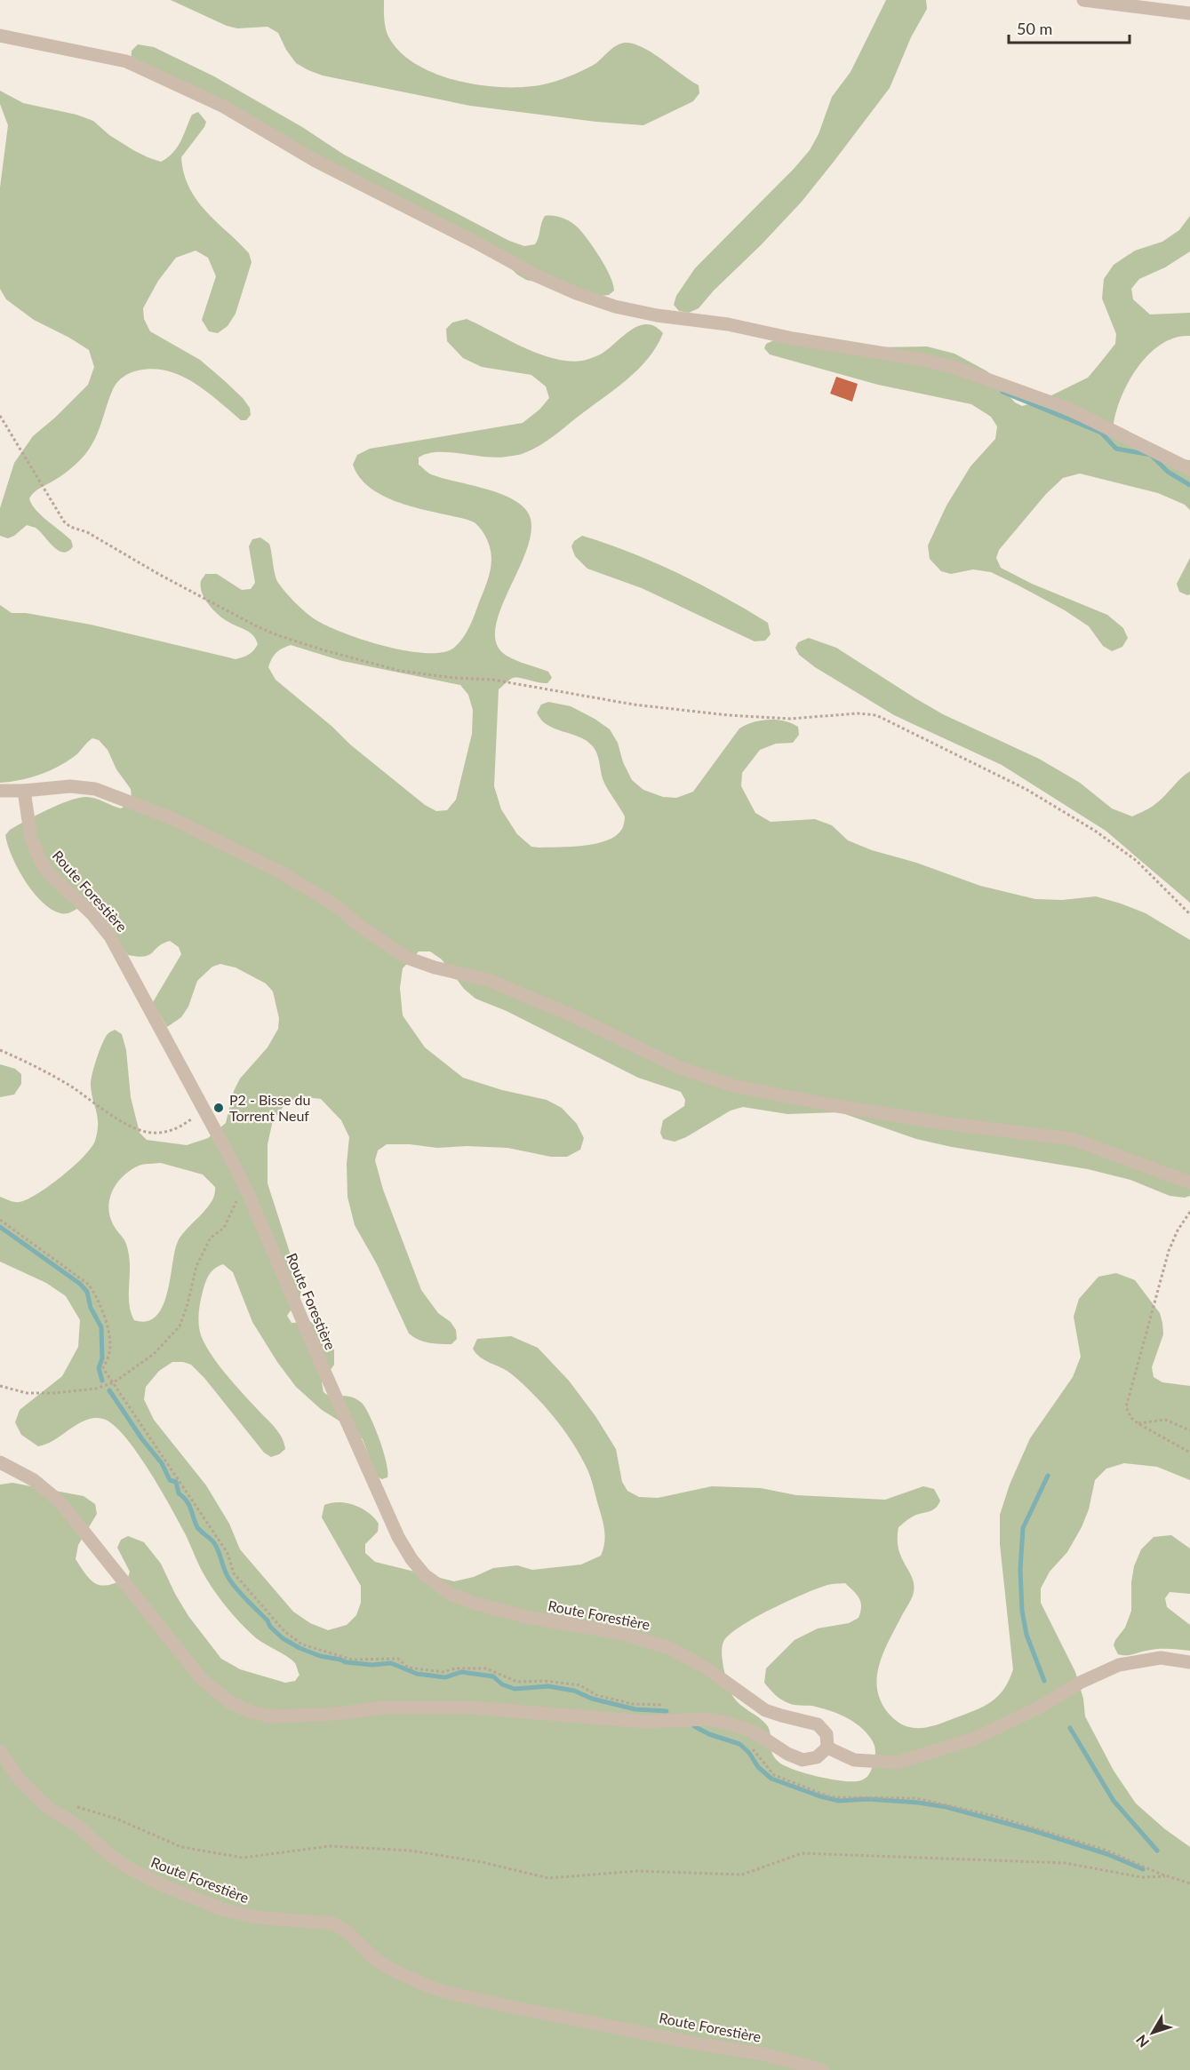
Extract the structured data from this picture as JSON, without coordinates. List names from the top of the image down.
{
  "streets": {
    "street": ["Route Forestière"]
  },
  "places": ["P2 - Bisse du Torrent Neuf"],
  "scale_bar": "50 m",
  "north": "bottom left"
}
